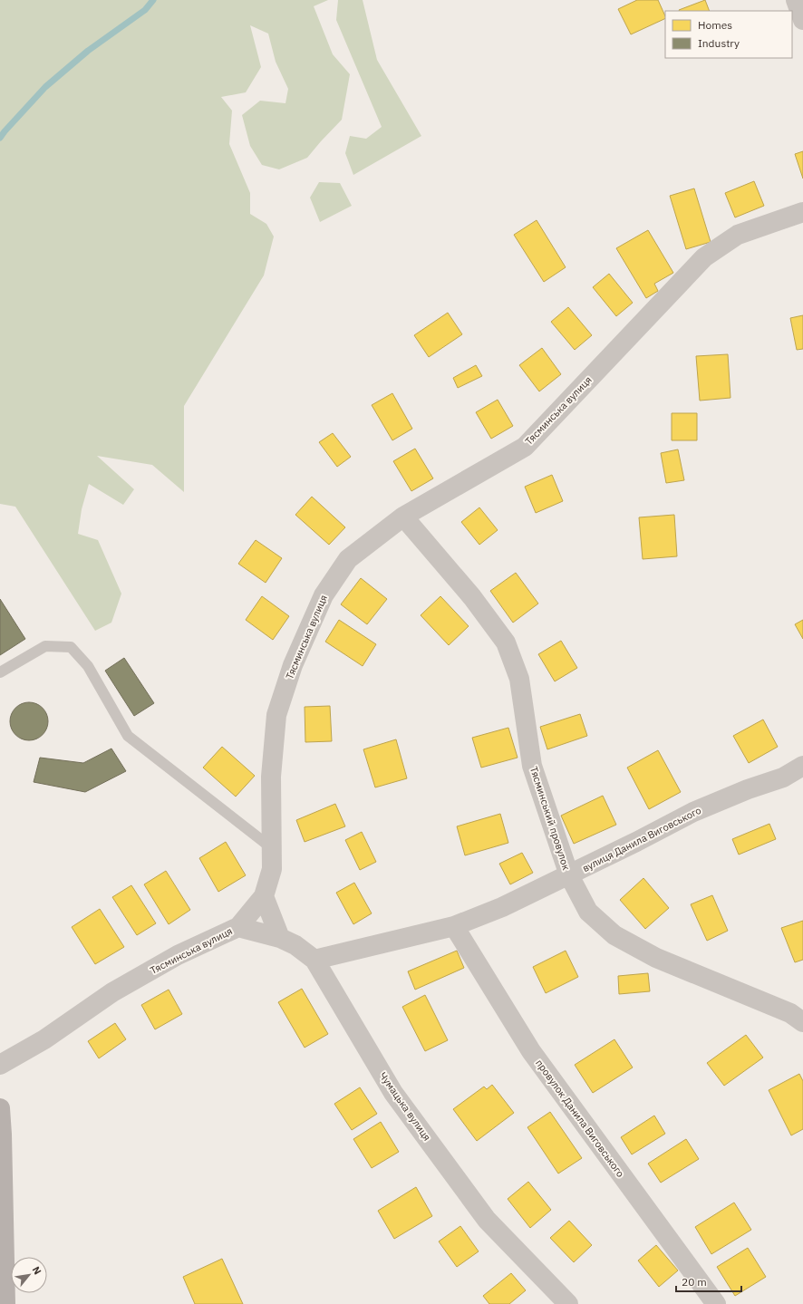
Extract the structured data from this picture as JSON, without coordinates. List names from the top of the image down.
{
  "streets": {
    "street": [
      "Тясминська вулиця",
      "Тясминський провулок",
      "вулиця Данила Виговського",
      "Чумацька вулиця",
      "провулок Данила Виговського"
    ]
  },
  "crossings": [
    ["Тясминська вулиця", "Тясминський провулок"],
    ["Тясминська вулиця", "Чумацька вулиця"],
    ["Тясминський провулок", "вулиця Данила Виговського"],
    ["вулиця Данила Виговського", "Чумацька вулиця"],
    ["вулиця Данила Виговського", "провулок Данила Виговського"]
  ],
  "legend": ["Homes", "Industry"],
  "scale_bar": "20 m",
  "north": "top right"
}
